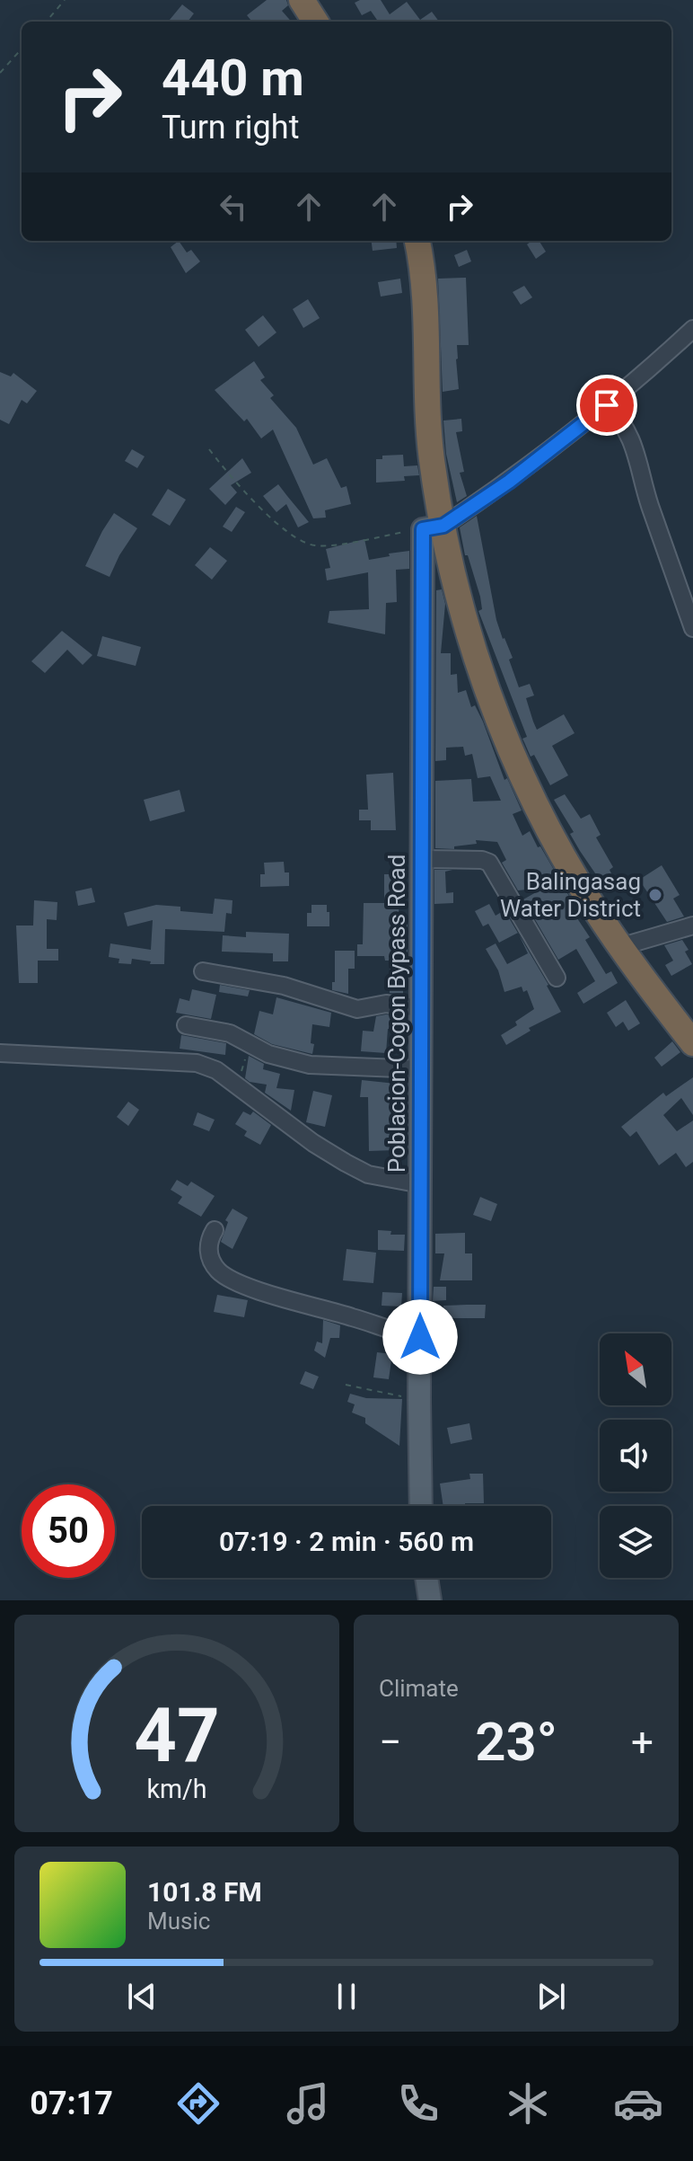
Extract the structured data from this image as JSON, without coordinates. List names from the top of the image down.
{
  "streets": {
    "main road": ["Poblacion-Cogon Bypass Road"]
  },
  "places": ["Balingasag Water District"],
  "north": "top left",
  "page": {
    "turn": ["440 m", "Turn right"],
    "limit": "50",
    "trip": "07:19 · 2 min · 560 m",
    "tile": "Climate",
    "heat": ["−", "23°", "+"],
    "song": ["101.8 FM", "Music"],
    "tabs": "07:17",
    "gauge": ["47", "km/h"]
  }
}
